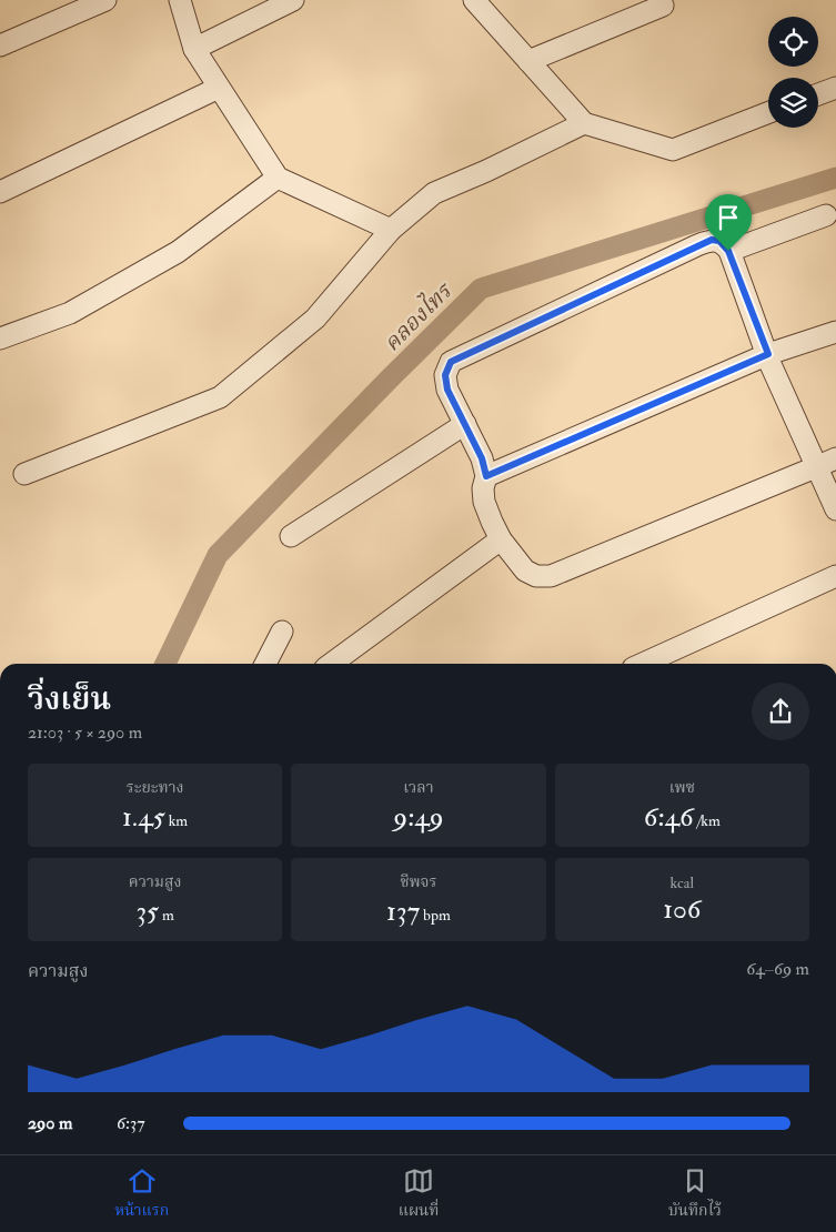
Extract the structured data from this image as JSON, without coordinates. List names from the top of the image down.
{
  "water": ["คลองไทร"],
  "page": {
    "heading": ["วิ่งเย็น", "21:03 · 5 × 290 m"],
    "stats": [
      ["ระยะทาง", "1.45 km"],
      ["เวลา", "9:49"],
      ["เพซ", "6:46 /km"],
      ["ความสูง", "35 m"],
      ["ชีพจร", "137 bpm"],
      ["kcal", "106"]
    ],
    "chart": ["ความสูง", "64–69 m"],
    "list": [
      {
        "name": "290 m",
        "note": "6:37"
      }
    ],
    "tabs": ["หน้าแรก", "แผนที่", "บันทึกไว้"]
  }
}
